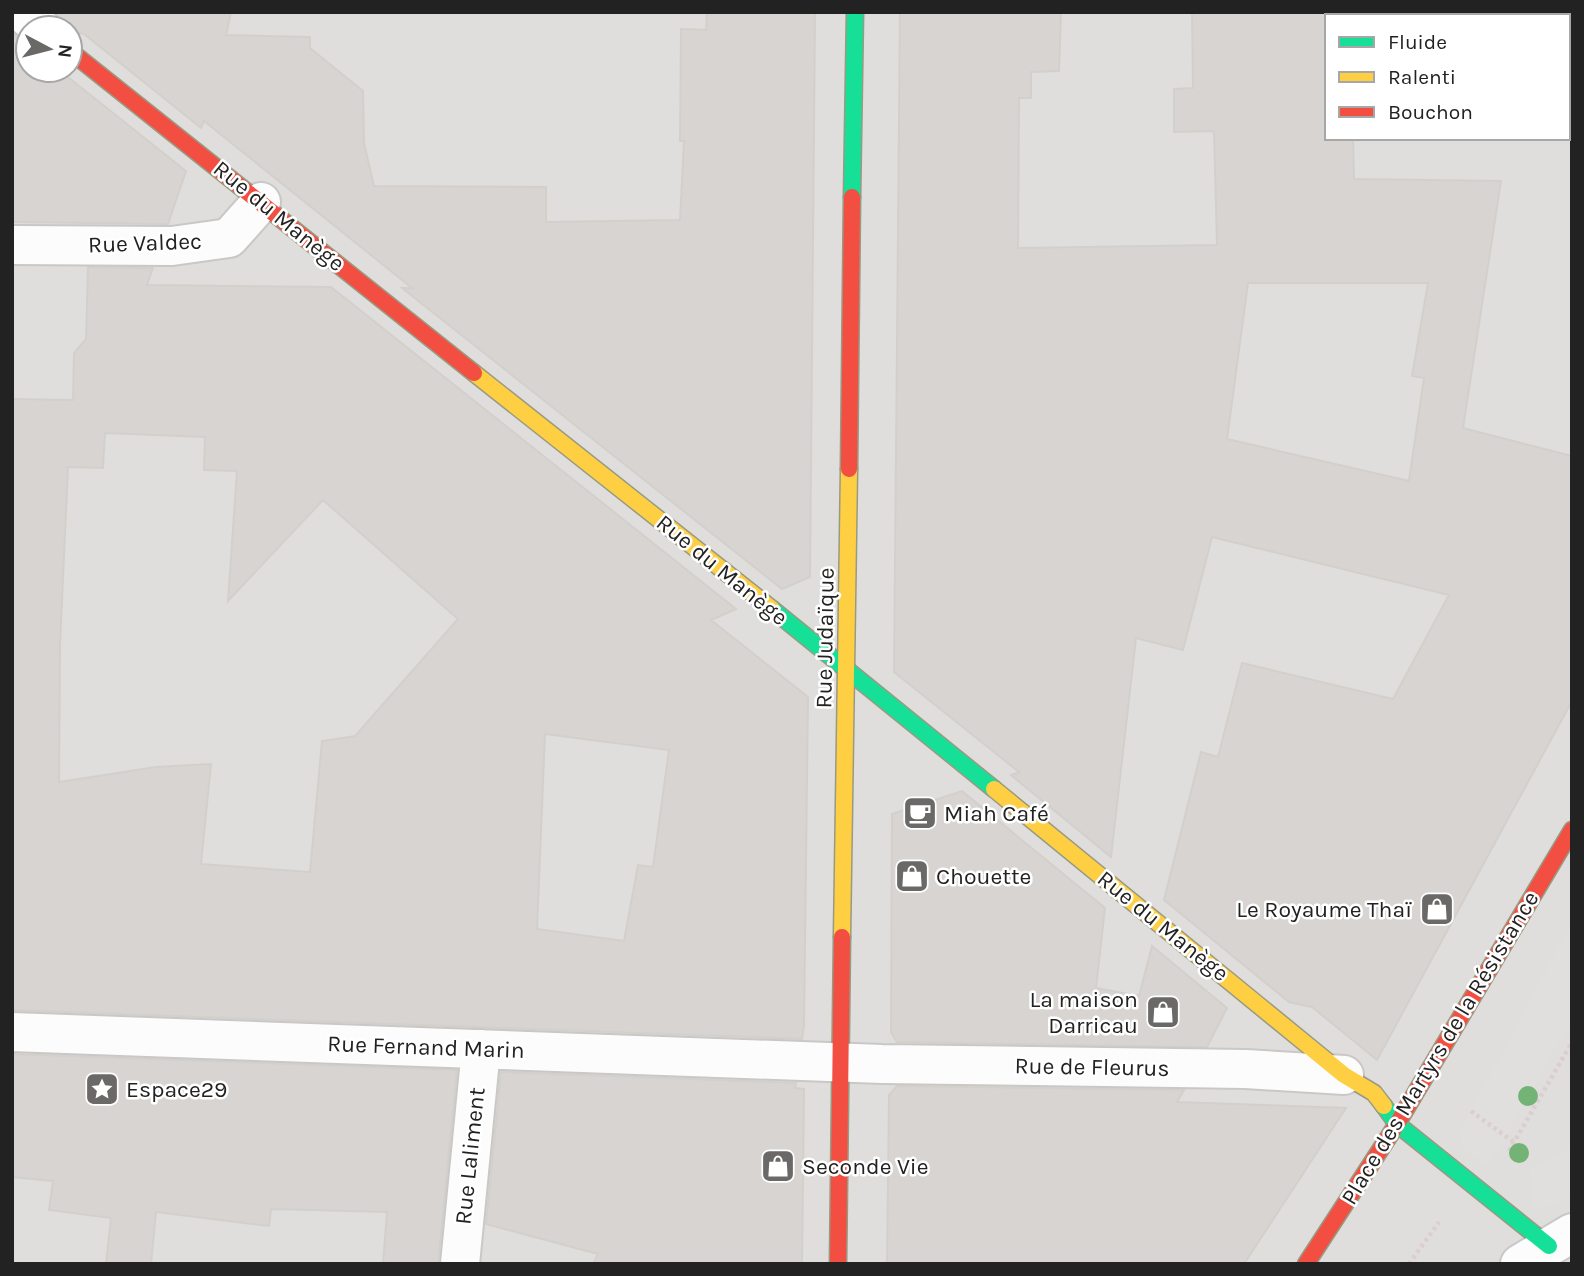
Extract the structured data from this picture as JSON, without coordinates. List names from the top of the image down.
{
  "streets": {
    "street": [
      "Rue du Manège",
      "Rue Valdec",
      "Rue Judaïque",
      "Rue Fernand Marin",
      "Place des Martyrs de la Résistance",
      "Rue de Fleurus",
      "Rue Laliment"
    ]
  },
  "crossings": [
    ["Rue du Manège", "Rue Valdec"],
    ["Rue du Manège", "Rue Judaïque"],
    ["Rue du Manège", "Place des Martyrs de la Résistance"],
    ["Rue du Manège", "Rue de Fleurus"],
    ["Rue Judaïque", "Rue Fernand Marin"],
    ["Rue Judaïque", "Rue de Fleurus"],
    ["Rue Fernand Marin", "Rue de Fleurus"],
    ["Rue Fernand Marin", "Rue Laliment"]
  ],
  "places": {
    "cafe": ["Miah Café"],
    "shop": [
      "Chouette",
      "Le Royaume Thaï",
      "La maison Darricau",
      "Seconde Vie"
    ],
    "place": ["Espace29"]
  },
  "legend": ["Fluide", "Ralenti", "Bouchon"],
  "north": "right"
}
